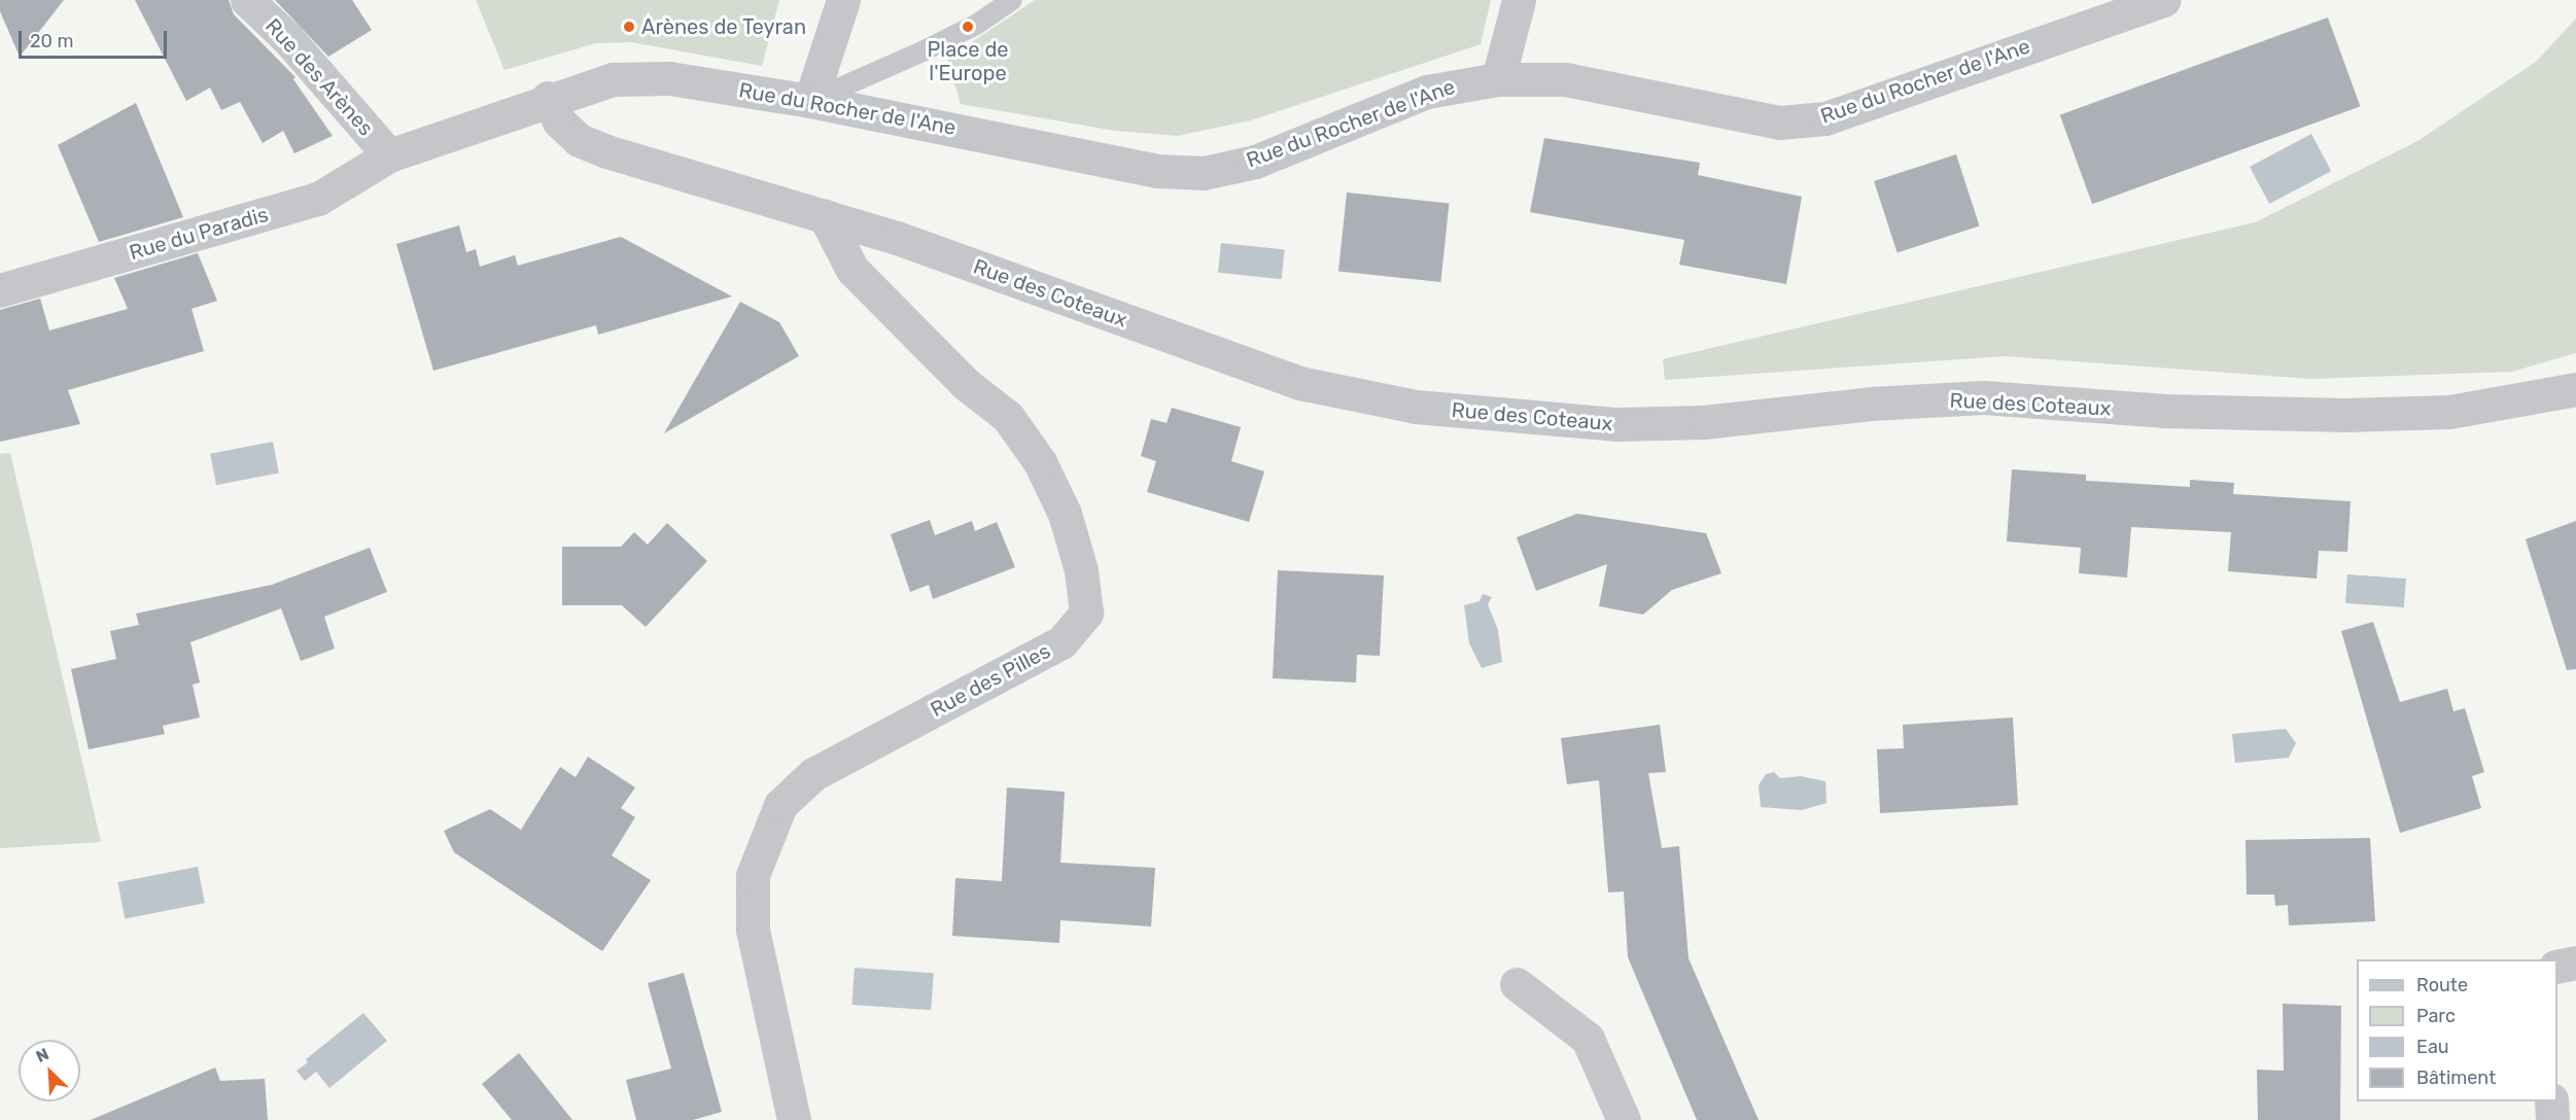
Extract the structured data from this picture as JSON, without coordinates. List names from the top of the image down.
{
  "streets": {
    "street": [
      "Rue des Arènes",
      "Rue du Rocher de l'Ane",
      "Rue du Paradis",
      "Rue des Coteaux",
      "Rue des Pilles"
    ]
  },
  "crossings": [
    ["Rue des Arènes", "Rue du Rocher de l'Ane"],
    ["Rue des Arènes", "Rue du Paradis"],
    ["Rue du Rocher de l'Ane", "Rue du Paradis"],
    ["Rue du Rocher de l'Ane", "Rue des Coteaux"],
    ["Rue des Coteaux", "Rue des Pilles"]
  ],
  "places": ["Arènes de Teyran", "Place de l'Europe"],
  "legend": [
    "Route",
    "Parc",
    "Eau",
    "Bâtiment"
  ],
  "scale_bar": "20 m",
  "north": "top left"
}
